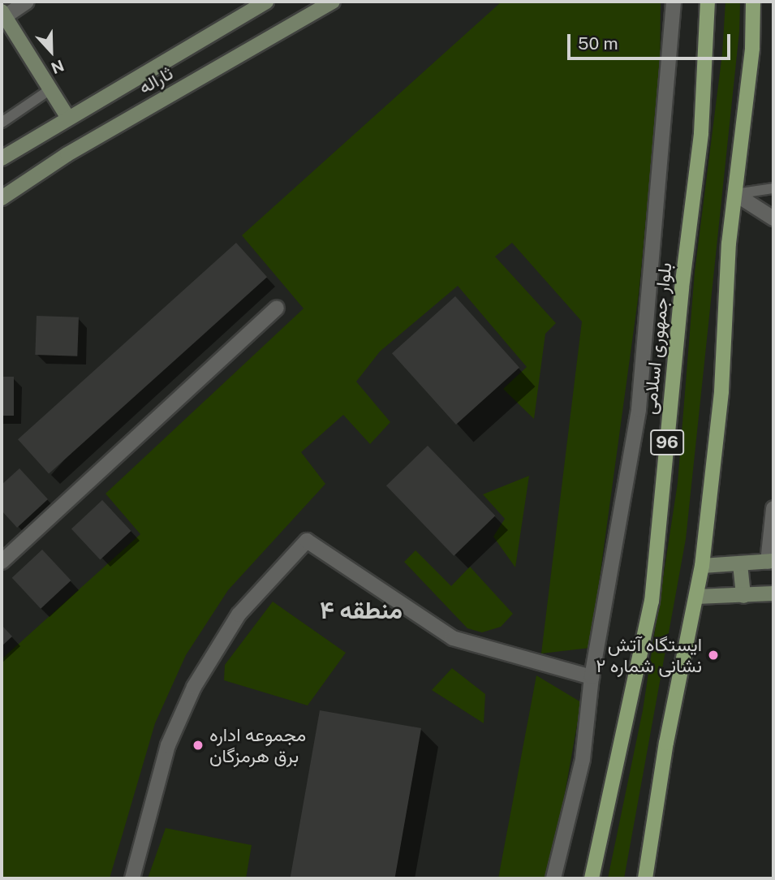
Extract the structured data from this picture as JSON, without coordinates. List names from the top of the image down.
{
  "streets": {
    "main road": ["ثاراله", "بلوار جمهوری اسلامی", "96"]
  },
  "districts": ["منطقه ۴"],
  "places": ["ایستگاه آتش نشانی شماره ۲", "مجموعه اداره برق هرمزگان"],
  "scale_bar": "50 m",
  "north": "bottom"
}
